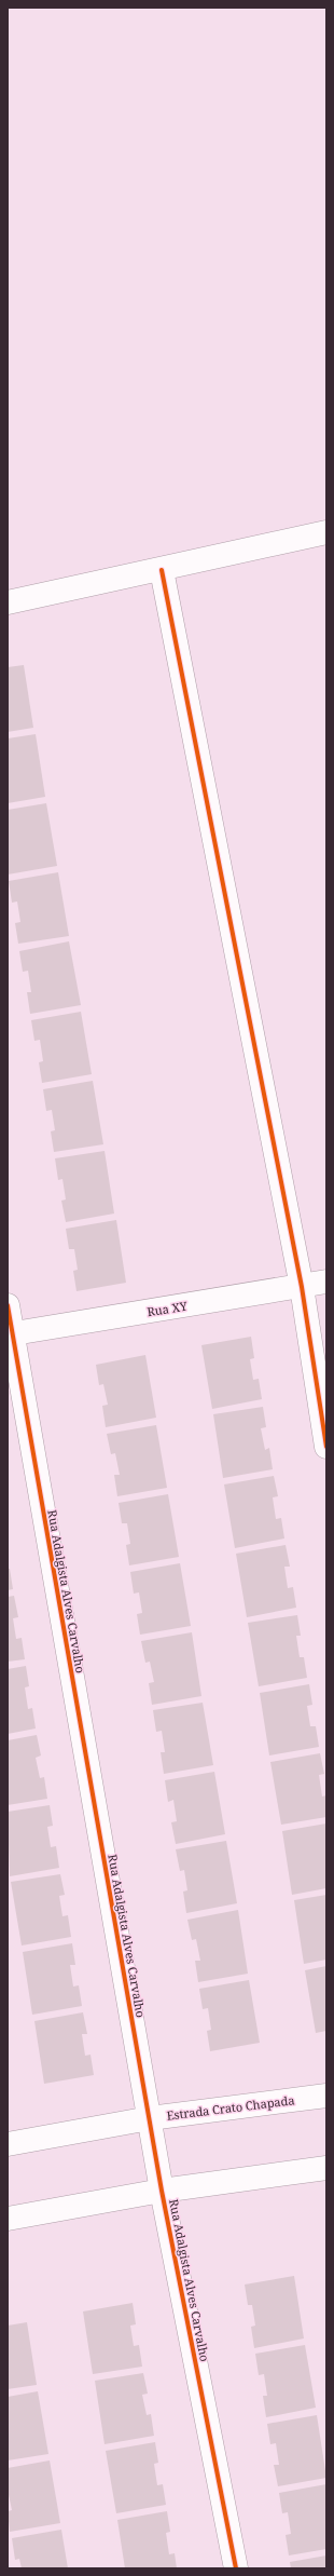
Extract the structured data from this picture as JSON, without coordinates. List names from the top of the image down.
{
  "streets": {
    "street": ["Rua XY", "Rua Adalgista Alves Carvalho", "Estrada Crato Chapada"]
  },
  "crossings": [
    ["Rua XY", "Rua Adalgista Alves Carvalho"],
    ["Rua Adalgista Alves Carvalho", "Estrada Crato Chapada"]
  ]
}
